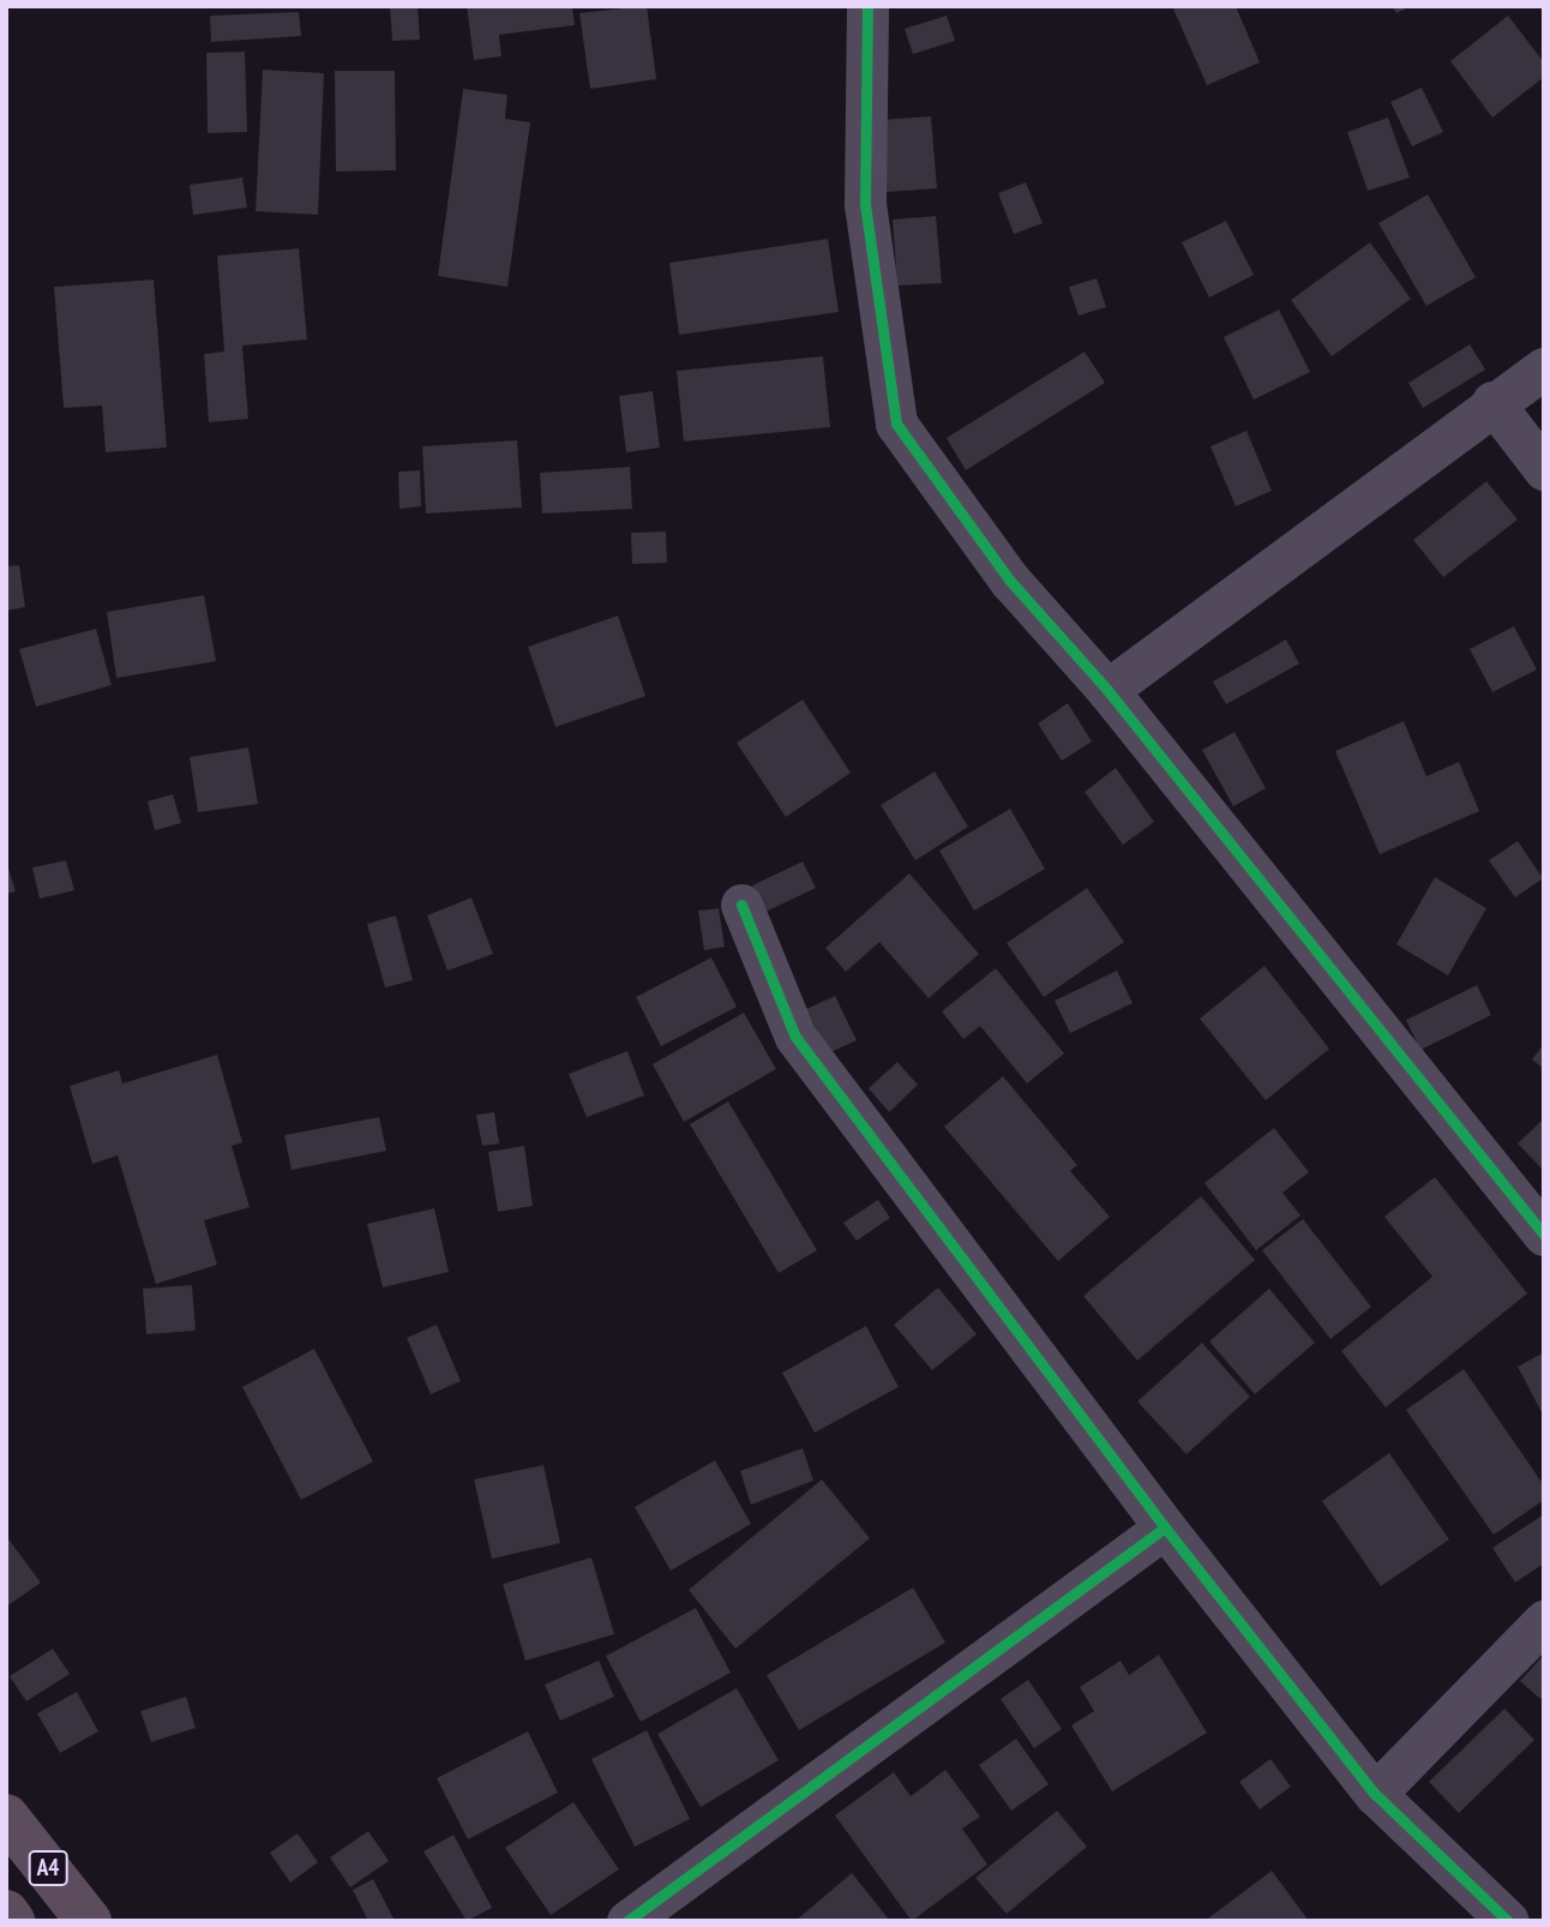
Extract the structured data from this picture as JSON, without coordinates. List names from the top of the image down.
{
  "streets": {
    "highway": ["A4"]
  }
}
